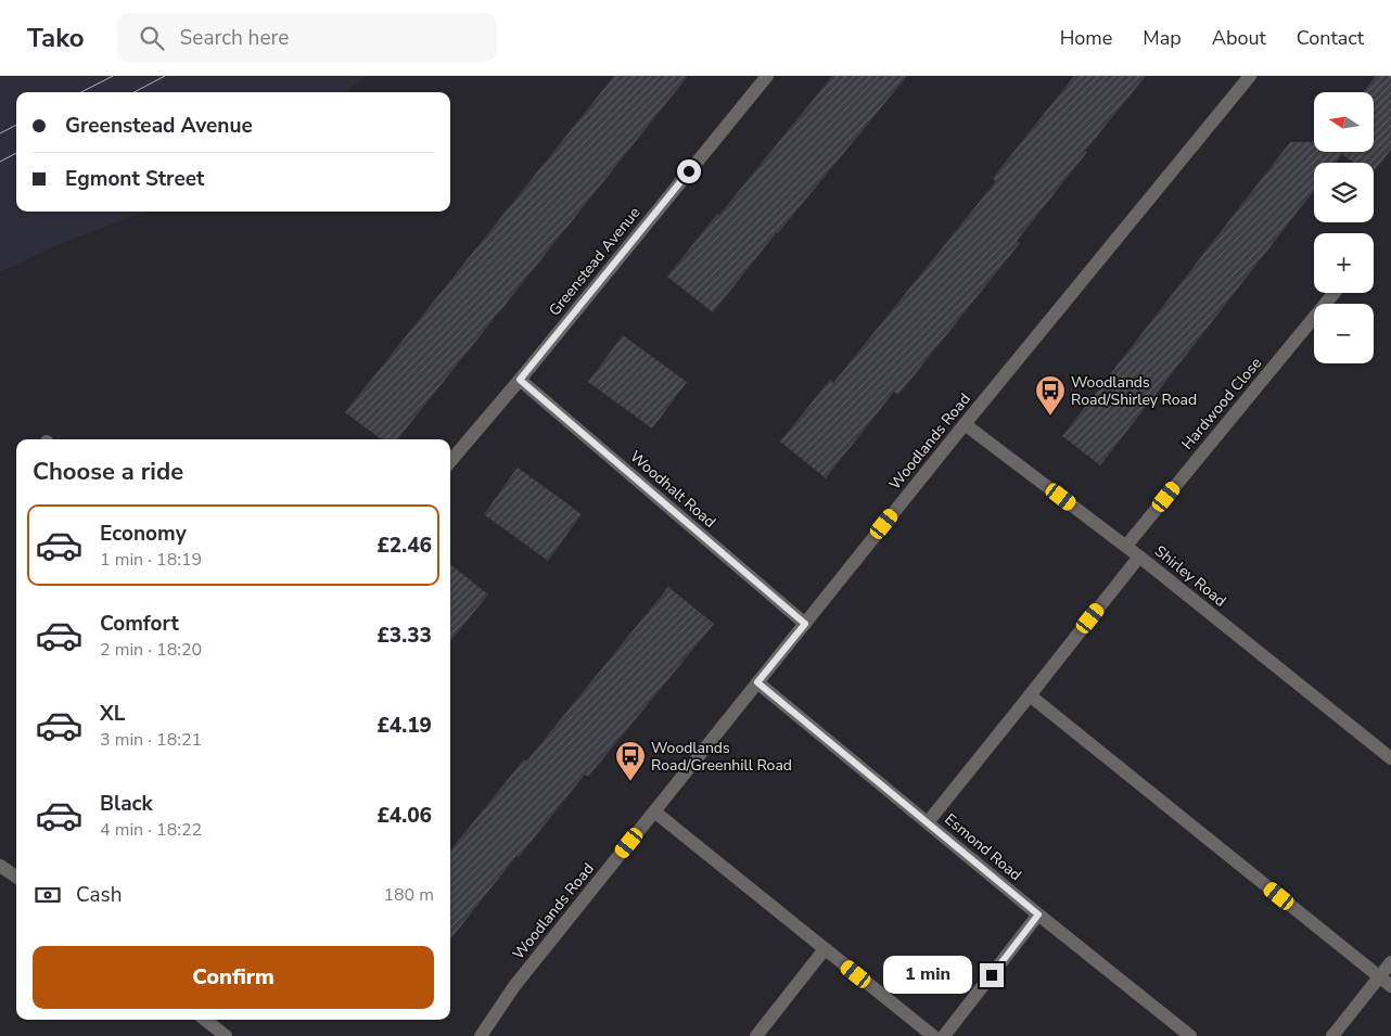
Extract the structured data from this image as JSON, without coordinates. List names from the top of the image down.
{
  "streets": {
    "street": [
      "Greenstead Avenue",
      "Hardwood Close",
      "Woodlands Road",
      "Woodhalt Road",
      "Shirley Road",
      "Esmond Road"
    ]
  },
  "crossings": [
    ["Greenstead Avenue", "Woodhalt Road"],
    ["Hardwood Close", "Shirley Road"],
    ["Woodlands Road", "Woodhalt Road"],
    ["Woodlands Road", "Shirley Road"],
    ["Woodlands Road", "Esmond Road"]
  ],
  "places": {
    "bus stop": ["Woodlands Road/Shirley Road", "Woodlands Road/Greenhill Road"]
  },
  "north": "left",
  "page": {
    "header": "Tako",
    "search": "Search here",
    "nav": [
      "Home",
      "Map",
      "About",
      "Contact"
    ],
    "map_buttons": ["+", "−"],
    "banner": ["Greenstead Avenue", "Egmont Street"],
    "heading": "Choose a ride",
    "list": [
      {
        "name": "Economy",
        "note": "1 min · 18:19",
        "value": "£2.46"
      },
      {
        "name": "Comfort",
        "note": "2 min · 18:20",
        "value": "£3.33"
      },
      {
        "name": "XL",
        "note": "3 min · 18:21",
        "value": "£4.19"
      },
      {
        "name": "Black",
        "note": "4 min · 18:22",
        "value": "£4.06"
      }
    ],
    "pay": ["Cash", "180 m"],
    "buttons": "Confirm",
    "bubble": "1 min"
  }
}
